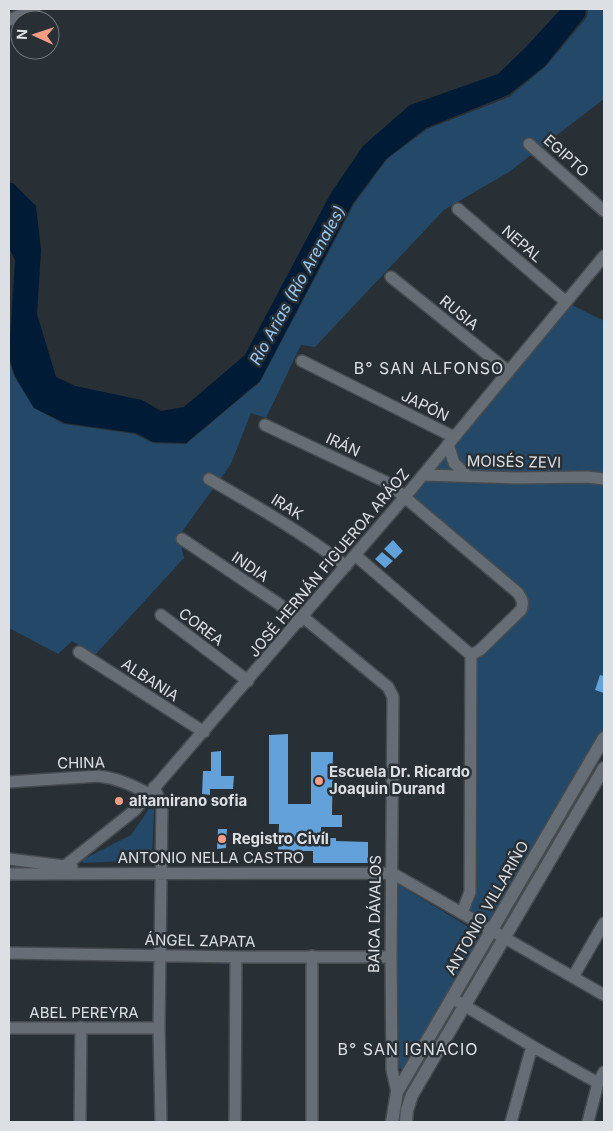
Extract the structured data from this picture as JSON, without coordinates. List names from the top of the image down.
{
  "streets": {
    "street": [
      "EGIPTO",
      "NEPAL",
      "RUSIA",
      "JAPÓN",
      "IRÁN",
      "MOISÉS ZEVI",
      "IRAK",
      "JOSÉ HERNÁN FIGUEROA ARÁOZ",
      "INDIA",
      "COREA",
      "ALBANIA",
      "CHINA",
      "ANTONIO NELLA CASTRO",
      "ANTONIO VILLARIÑO",
      "BAICA DÁVALOS",
      "ÁNGEL ZAPATA",
      "ABEL PEREYRA"
    ]
  },
  "crossings": [
    ["NEPAL", "JOSÉ HERNÁN FIGUEROA ARÁOZ"],
    ["RUSIA", "JOSÉ HERNÁN FIGUEROA ARÁOZ"],
    ["JAPÓN", "JOSÉ HERNÁN FIGUEROA ARÁOZ"],
    ["IRÁN", "JOSÉ HERNÁN FIGUEROA ARÁOZ"],
    ["MOISÉS ZEVI", "JOSÉ HERNÁN FIGUEROA ARÁOZ"],
    ["IRAK", "JOSÉ HERNÁN FIGUEROA ARÁOZ"],
    ["JOSÉ HERNÁN FIGUEROA ARÁOZ", "INDIA"],
    ["JOSÉ HERNÁN FIGUEROA ARÁOZ", "COREA"],
    ["JOSÉ HERNÁN FIGUEROA ARÁOZ", "ALBANIA"],
    ["JOSÉ HERNÁN FIGUEROA ARÁOZ", "CHINA"],
    ["JOSÉ HERNÁN FIGUEROA ARÁOZ", "ANTONIO NELLA CASTRO"],
    ["INDIA", "BAICA DÁVALOS"],
    ["ANTONIO NELLA CASTRO", "BAICA DÁVALOS"],
    ["ANTONIO VILLARIÑO", "BAICA DÁVALOS"],
    ["BAICA DÁVALOS", "ÁNGEL ZAPATA"]
  ],
  "districts": ["B° SAN ALFONSO", "B° SAN IGNACIO"],
  "water": ["Río Arias (Río Arenales)"],
  "places": ["Escuela Dr. Ricardo Joaquin Durand", "altamirano sofia", "Registro Civíl"],
  "north": "left"
}
